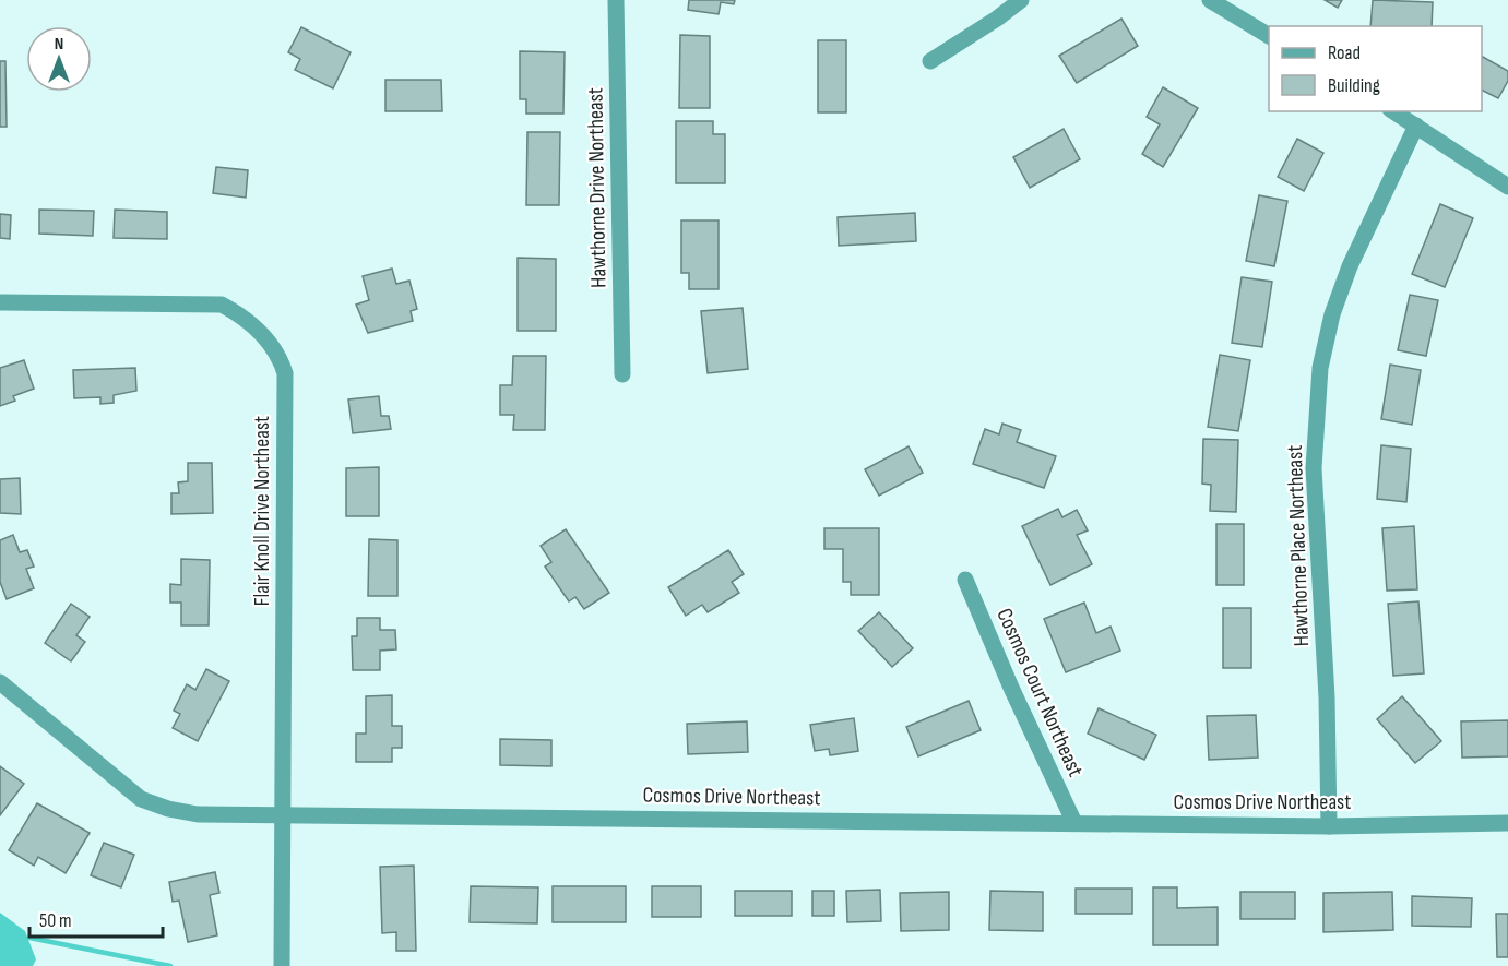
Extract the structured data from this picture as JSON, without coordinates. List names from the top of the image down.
{
  "streets": {
    "street": [
      "Hawthorne Drive Northeast",
      "Flair Knoll Drive Northeast",
      "Hawthorne Place Northeast",
      "Cosmos Court Northeast",
      "Cosmos Drive Northeast"
    ]
  },
  "crossings": [
    ["Flair Knoll Drive Northeast", "Cosmos Drive Northeast"],
    ["Hawthorne Place Northeast", "Cosmos Drive Northeast"],
    ["Cosmos Court Northeast", "Cosmos Drive Northeast"]
  ],
  "legend": ["Road", "Building"],
  "scale_bar": "50 m",
  "north": "top"
}
